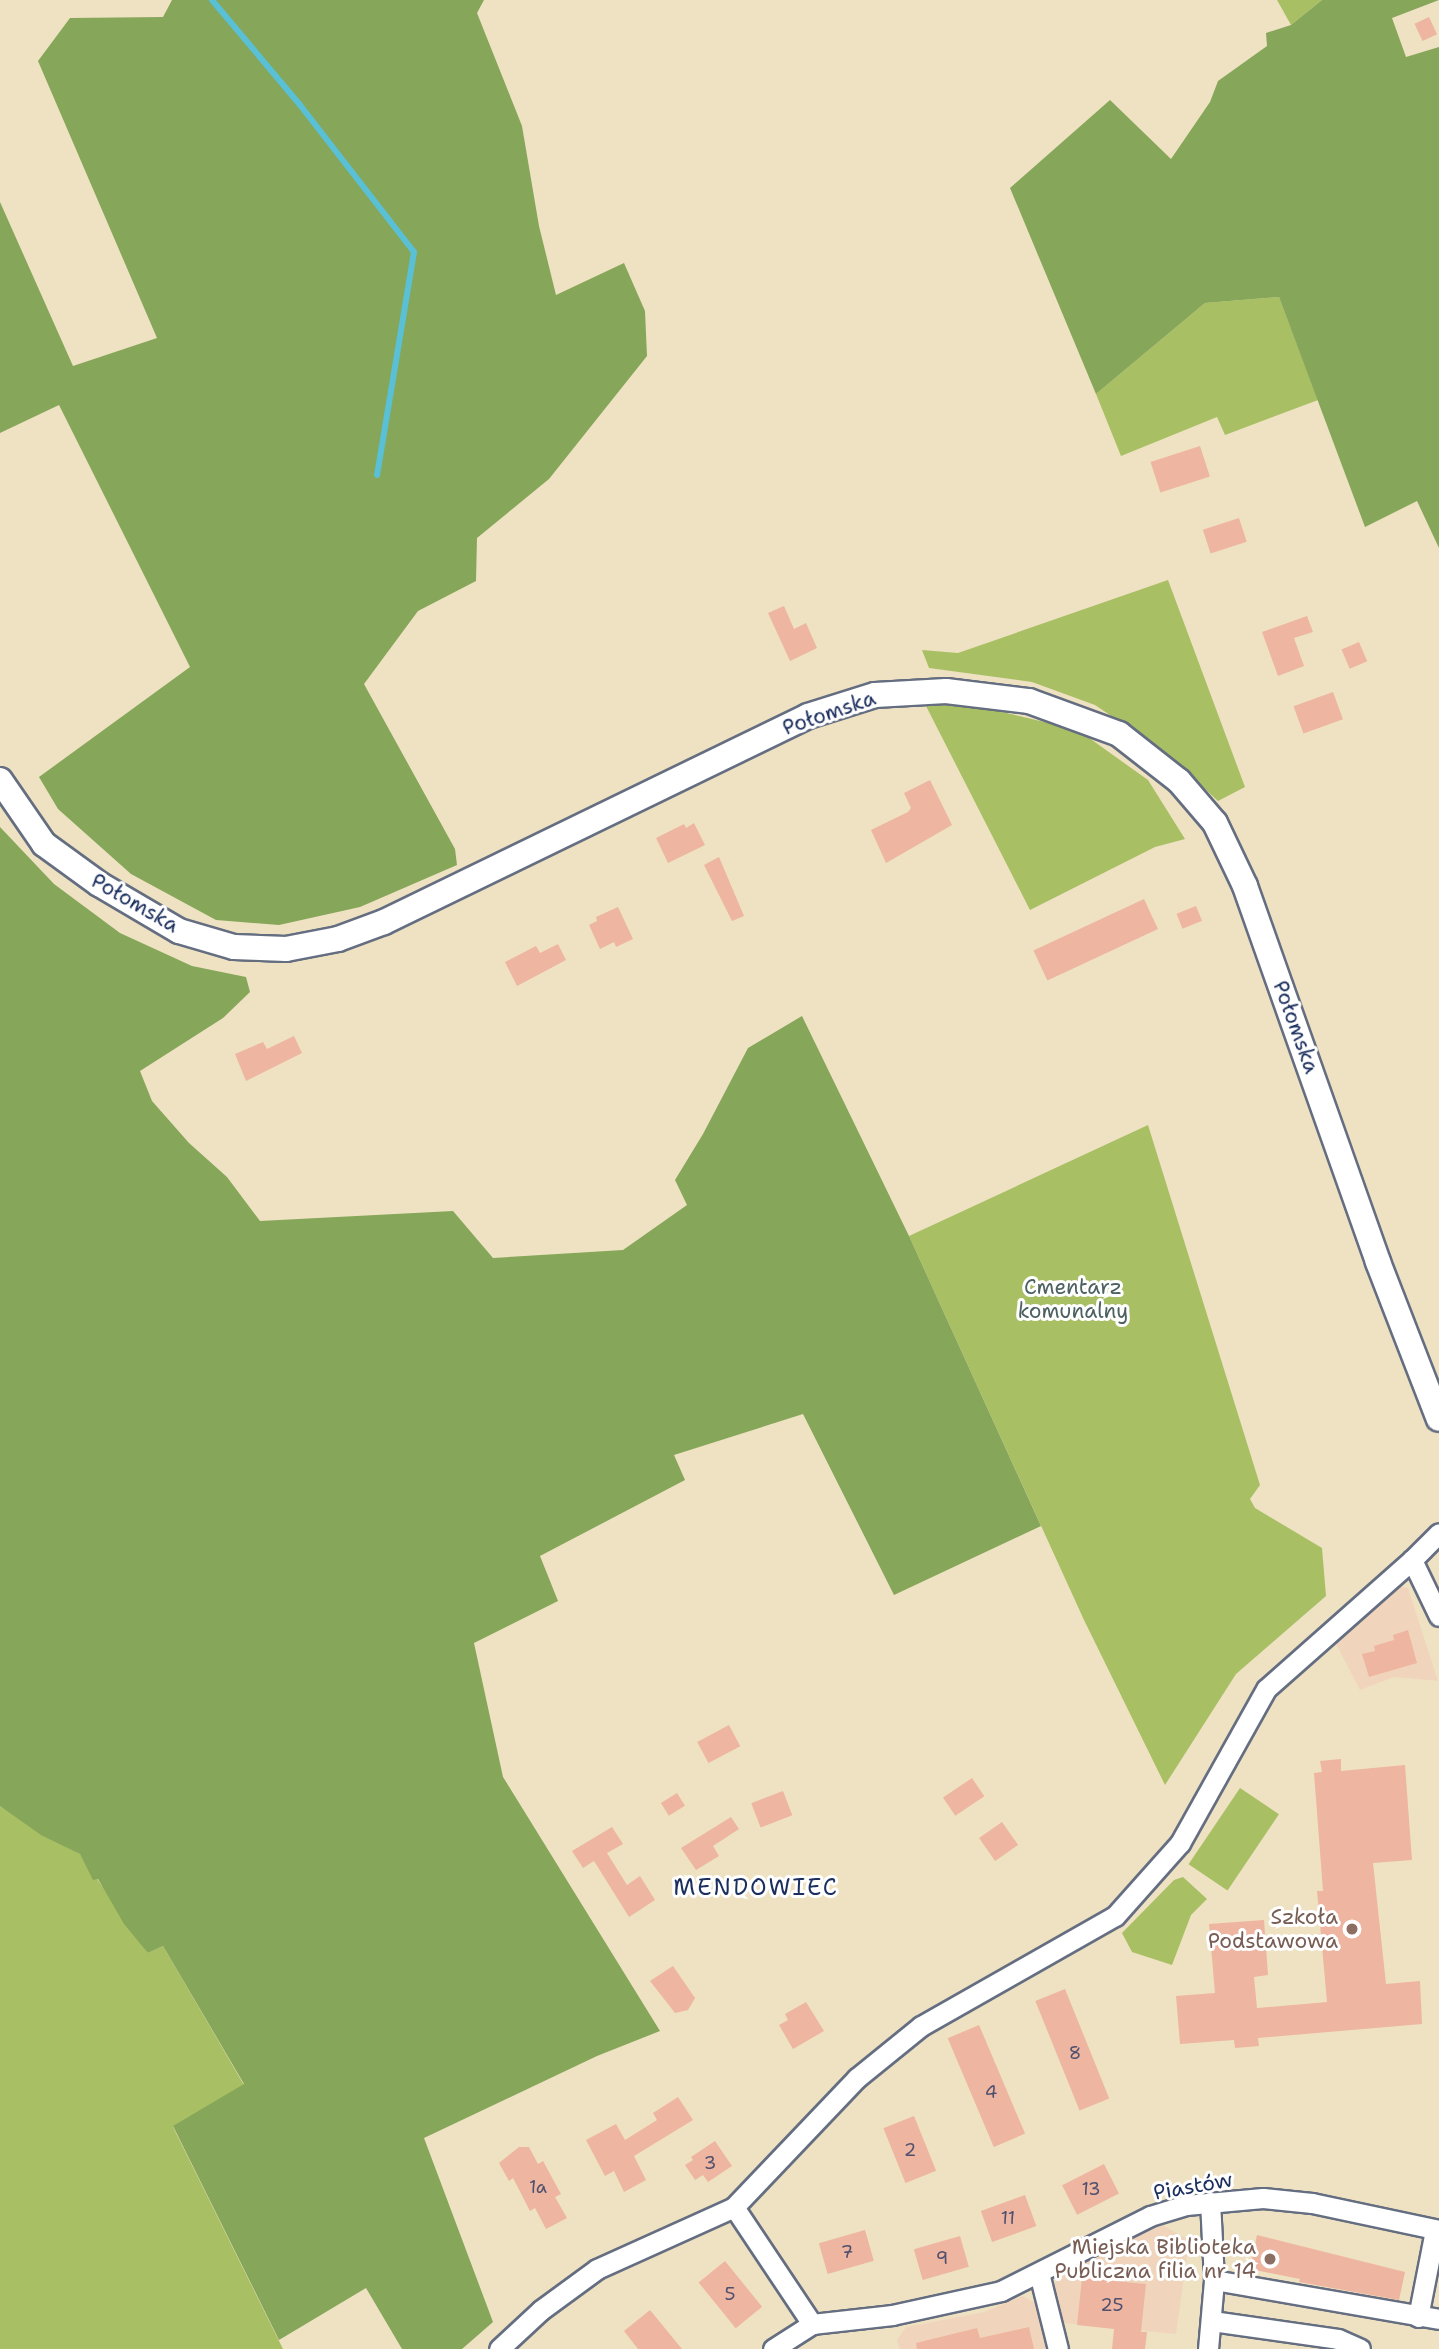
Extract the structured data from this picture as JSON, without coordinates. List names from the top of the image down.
{
  "streets": {
    "street": ["Połomska", "Piastów"]
  },
  "districts": ["MENDOWIEC"],
  "parks": ["Cmentarz komunalny"],
  "places": ["Szkoła Podstawowa", "Miejska Biblioteka Publiczna filia nr 14"],
  "house_numbers": [
    "8",
    "4",
    "2",
    "3",
    "1a",
    "13",
    "11",
    "7",
    "9",
    "5",
    "25"
  ]
}
